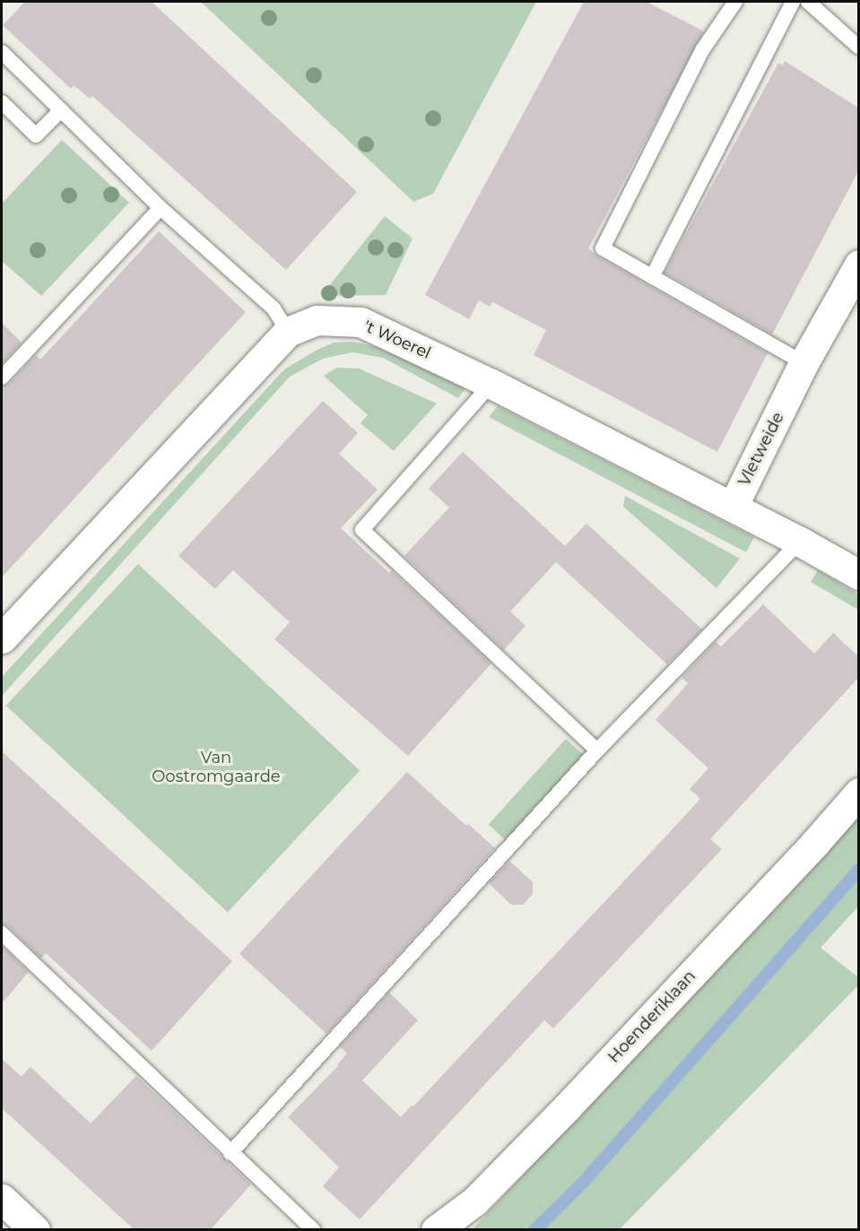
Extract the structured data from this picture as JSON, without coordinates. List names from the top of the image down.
{
  "streets": {
    "street": ["'t Woerel", "Vletweide", "Hoenderiklaan"]
  },
  "crossings": [
    ["'t Woerel", "Vletweide"]
  ],
  "parks": ["Van Oostromgaarde"]
}
